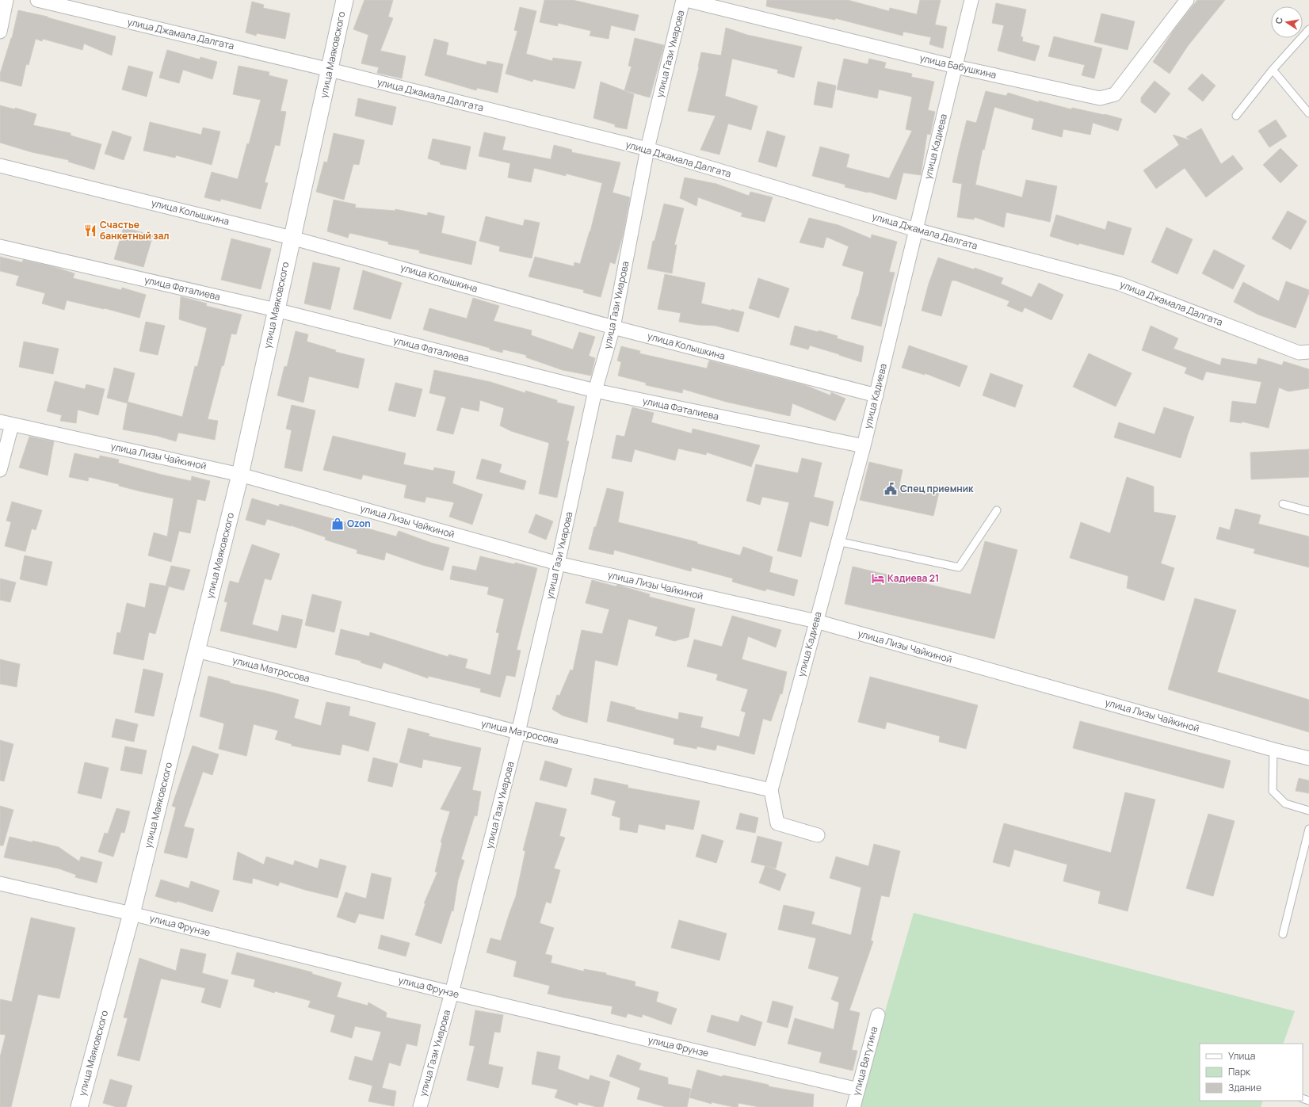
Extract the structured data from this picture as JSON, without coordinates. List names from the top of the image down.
{
  "streets": {
    "street": [
      "улица Джамала Далгата",
      "улица Гази Умарова",
      "улица Маяковского",
      "улица Бабушкина",
      "улица Кадиева",
      "улица Колышкина",
      "улица Фаталиева",
      "улица Лизы Чайкиной",
      "улица Матросова",
      "улица Фрунзе",
      "улица Ватутина"
    ]
  },
  "crossings": [
    ["улица Джамала Далгата", "улица Гази Умарова"],
    ["улица Джамала Далгата", "улица Маяковского"],
    ["улица Джамала Далгата", "улица Кадиева"],
    ["улица Гази Умарова", "улица Колышкина"],
    ["улица Гази Умарова", "улица Фаталиева"],
    ["улица Гази Умарова", "улица Лизы Чайкиной"],
    ["улица Гази Умарова", "улица Матросова"],
    ["улица Гази Умарова", "улица Фрунзе"],
    ["улица Маяковского", "улица Колышкина"],
    ["улица Маяковского", "улица Фаталиева"],
    ["улица Маяковского", "улица Лизы Чайкиной"],
    ["улица Маяковского", "улица Матросова"],
    ["улица Маяковского", "улица Фрунзе"],
    ["улица Бабушкина", "улица Кадиева"],
    ["улица Кадиева", "улица Колышкина"],
    ["улица Кадиева", "улица Фаталиева"],
    ["улица Кадиева", "улица Лизы Чайкиной"],
    ["улица Кадиева", "улица Матросова"],
    ["улица Фрунзе", "улица Ватутина"]
  ],
  "places": {
    "restaurant": ["Счастье банкетный зал"],
    "public building": ["Спец приемник"],
    "shop": ["Ozon"],
    "hotel": ["Кадиева 21"]
  },
  "legend": ["Улица", "Парк", "Здание"],
  "north": "left"
}
